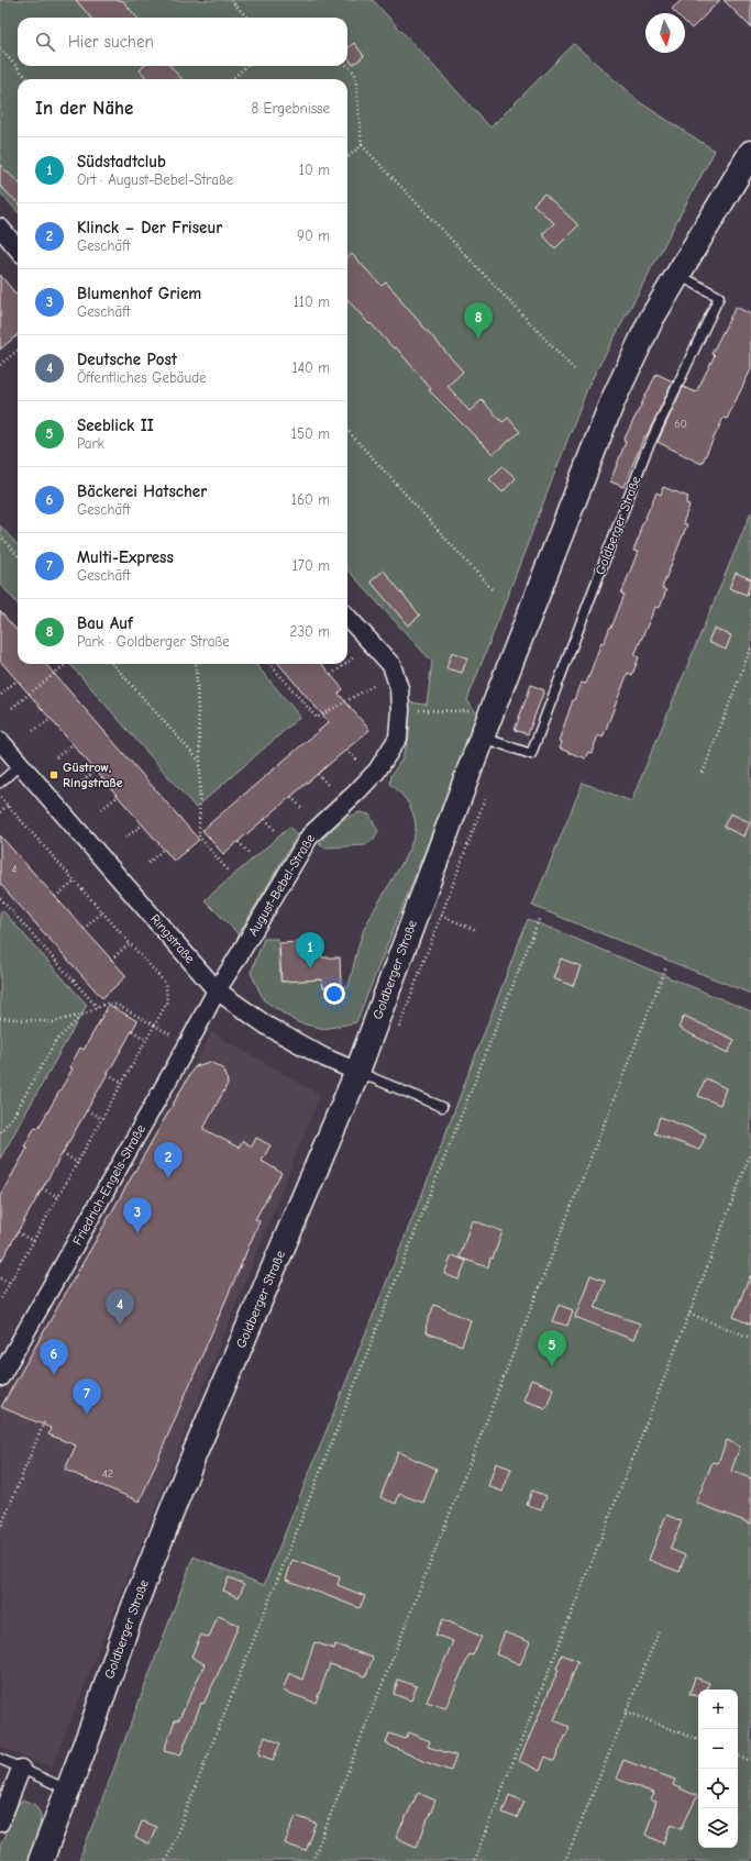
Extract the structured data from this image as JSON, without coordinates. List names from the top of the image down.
{
  "streets": {
    "main road": ["Goldberger Straße"],
    "street": ["August-Bebel-Straße", "Ringstraße", "Friedrich-Engels-Straße"]
  },
  "crossings": [
    ["Goldberger Straße", "Ringstraße"],
    ["August-Bebel-Straße", "Ringstraße"],
    ["August-Bebel-Straße", "Friedrich-Engels-Straße"],
    ["Ringstraße", "Friedrich-Engels-Straße"]
  ],
  "places": {
    "transit": ["Güstrow, Ringstraße"]
  },
  "house_numbers": ["60", "4", "42"],
  "north": "bottom",
  "page": {
    "search": "Hier suchen",
    "heading": ["In der Nähe", "8 Ergebnisse"],
    "list": [
      {
        "mark": "1",
        "name": "Südstadtclub",
        "note": "Ort · August-Bebel-Straße",
        "value": "10 m"
      },
      {
        "mark": "2",
        "name": "Klinck – Der Friseur",
        "note": "Geschäft",
        "value": "90 m"
      },
      {
        "mark": "3",
        "name": "Blumenhof Griem",
        "note": "Geschäft",
        "value": "110 m"
      },
      {
        "mark": "4",
        "name": "Deutsche Post",
        "note": "Öffentliches Gebäude",
        "value": "140 m"
      },
      {
        "mark": "5",
        "name": "Seeblick II",
        "note": "Park",
        "value": "150 m"
      },
      {
        "mark": "6",
        "name": "Bäckerei Hatscher",
        "note": "Geschäft",
        "value": "160 m"
      },
      {
        "mark": "7",
        "name": "Multi-Express",
        "note": "Geschäft",
        "value": "170 m"
      },
      {
        "mark": "8",
        "name": "Bau Auf",
        "note": "Park · Goldberger Straße",
        "value": "230 m"
      }
    ],
    "pins": [
      "8",
      "1",
      "2",
      "3",
      "4",
      "5",
      "6",
      "7"
    ],
    "map_buttons": ["+", "−"]
  }
}
